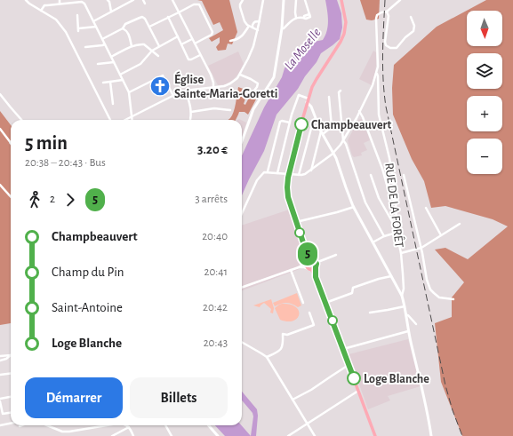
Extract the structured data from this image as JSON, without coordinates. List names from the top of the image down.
{
  "streets": {
    "street": ["RUE DE LA FORÊT"]
  },
  "water": ["La Moselle"],
  "places": {
    "church": ["Église Sainte-Maria-Goretti"],
    "other": ["Champbeauvert", "Loge Blanche"]
  },
  "lines": ["bus line 5"],
  "north": "bottom",
  "page": {
    "on_map": "5",
    "map_buttons": ["+", "−"],
    "heading": ["5 min", "20:38 – 20:43 · Bus", "3.20 €"],
    "legs": ["2", "5", "3 arrêts"],
    "list": [
      {
        "name": "Champbeauvert",
        "value": "20:40"
      },
      {
        "name": "Champ du Pin",
        "value": "20:41"
      },
      {
        "name": "Saint-Antoine",
        "value": "20:42"
      },
      {
        "name": "Loge Blanche",
        "value": "20:43"
      }
    ],
    "buttons": ["Démarrer", "Billets"]
  }
}
